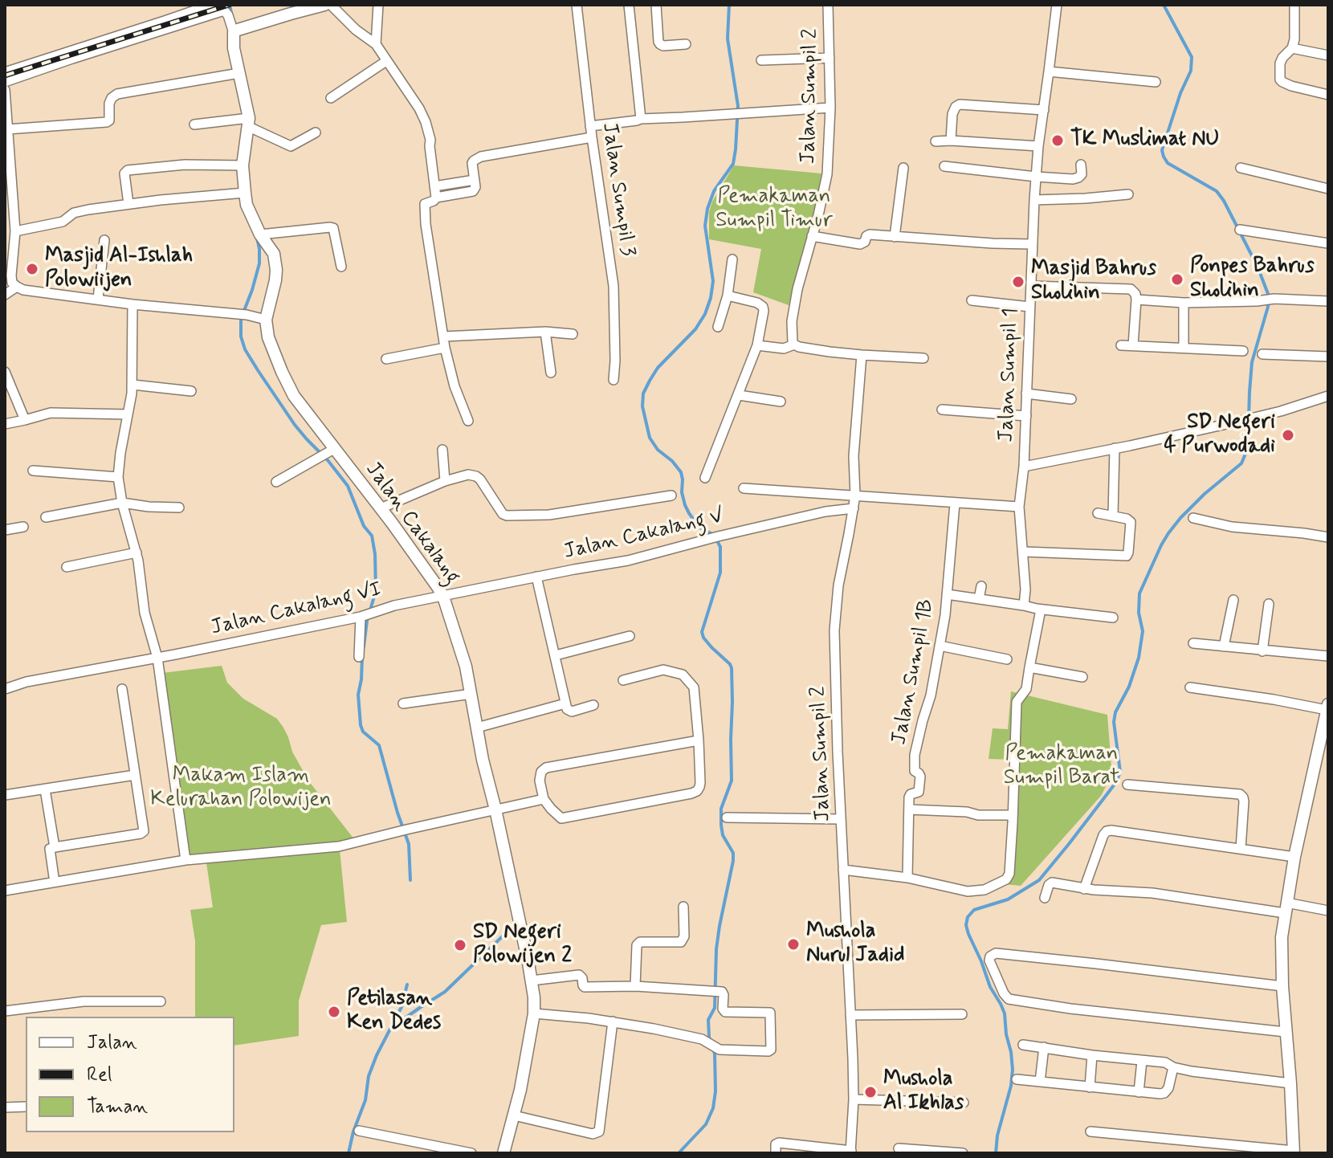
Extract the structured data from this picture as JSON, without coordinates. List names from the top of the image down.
{
  "streets": {
    "street": [
      "Jalan Sumpil 2",
      "Jalan Sumpil 3",
      "Jalan Sumpil 1",
      "Jalan Cakalang",
      "Jalan Cakalang V",
      "Jalan Cakalang VI",
      "Jalan Sumpil 1B"
    ]
  },
  "crossings": [
    ["Jalan Sumpil 2", "Jalan Cakalang V"],
    ["Jalan Cakalang", "Jalan Cakalang V"],
    ["Jalan Cakalang", "Jalan Cakalang VI"],
    ["Jalan Cakalang V", "Jalan Cakalang VI"]
  ],
  "parks": ["Pemakaman Sumpil Timur", "Pemakaman Sumpil Barat", "Makam Islam Kelurahan Polowijen"],
  "places": [
    "TK Muslimat NU",
    "Masjid Al-Ishlah Polowiijen",
    "Ponpes Bahrus Sholihin",
    "Masjid Bahrus Sholihin",
    "SD Negeri 4 Purwodadi",
    "Mushola Nurul Jadid",
    "SD Negeri Polowijen 2",
    "Petilasan Ken Dedes",
    "Mushola Al Ikhlas"
  ],
  "legend": ["Jalan", "Rel", "Taman"]
}
